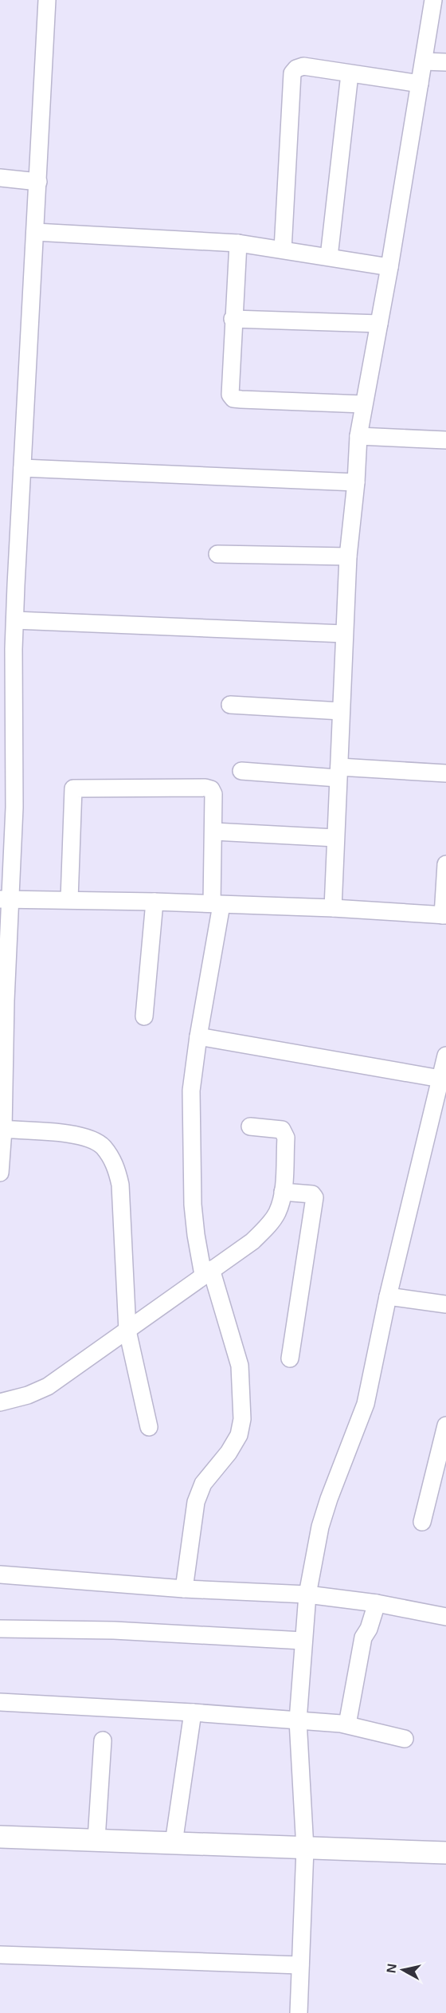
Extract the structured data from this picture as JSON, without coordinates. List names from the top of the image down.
{
  "north": "left"
}
